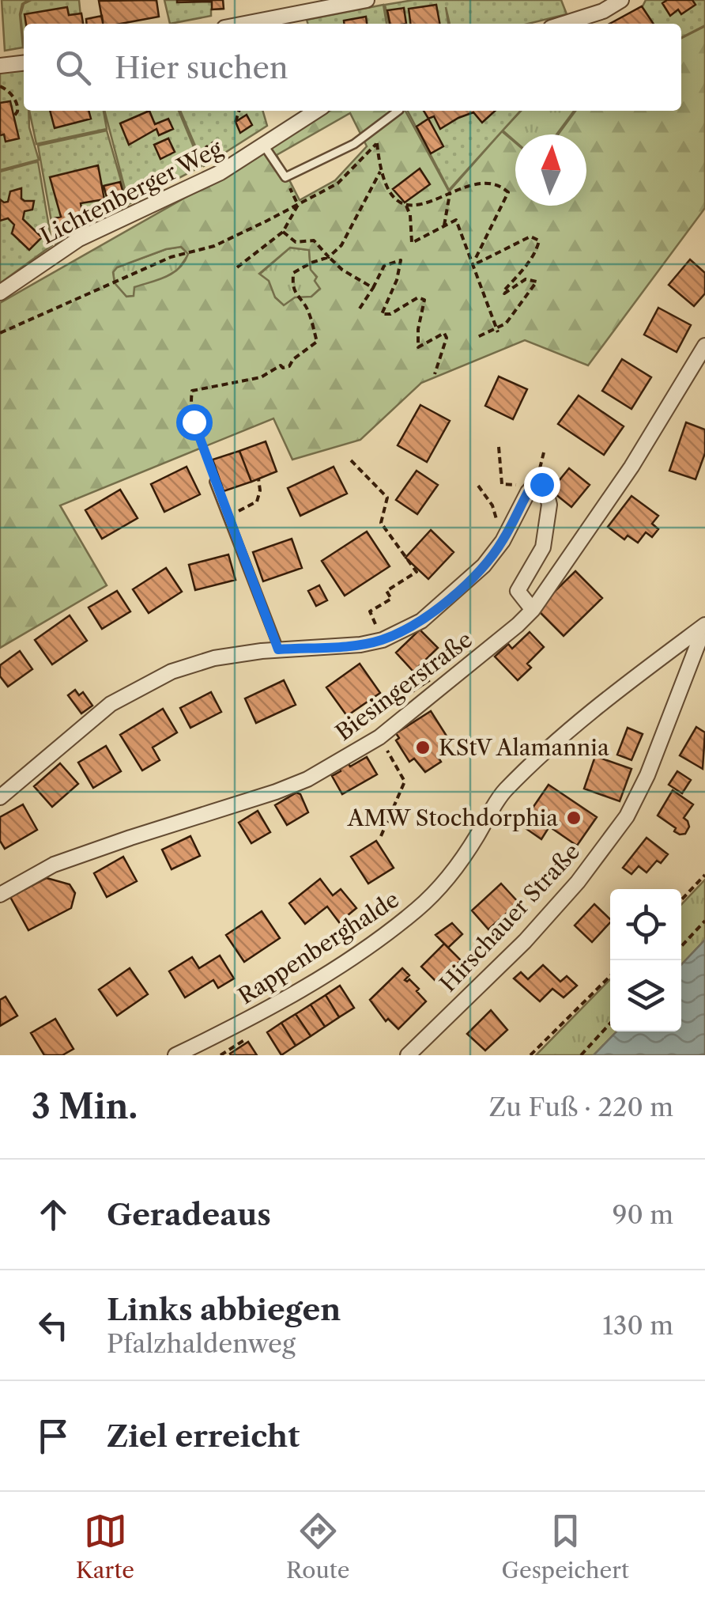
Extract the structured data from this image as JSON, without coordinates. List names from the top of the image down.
{
  "streets": {
    "street": [
      "Lichtenberger Weg",
      "Biesingerstraße",
      "Hirschauer Straße",
      "Rappenberghalde"
    ]
  },
  "crossings": [
    ["Hirschauer Straße", "Rappenberghalde"]
  ],
  "places": ["KStV Alamannia", "AMW Stochdorphia"],
  "north": "top",
  "page": {
    "search": "Hier suchen",
    "heading": ["3 Min.", "Zu Fuß · 220 m"],
    "list": [
      ["Geradeaus", "90 m"],
      ["Links abbiegen", "Pfalzhaldenweg", "130 m"],
      "Ziel erreicht"
    ],
    "nav": ["Karte", "Route", "Gespeichert"]
  }
}
